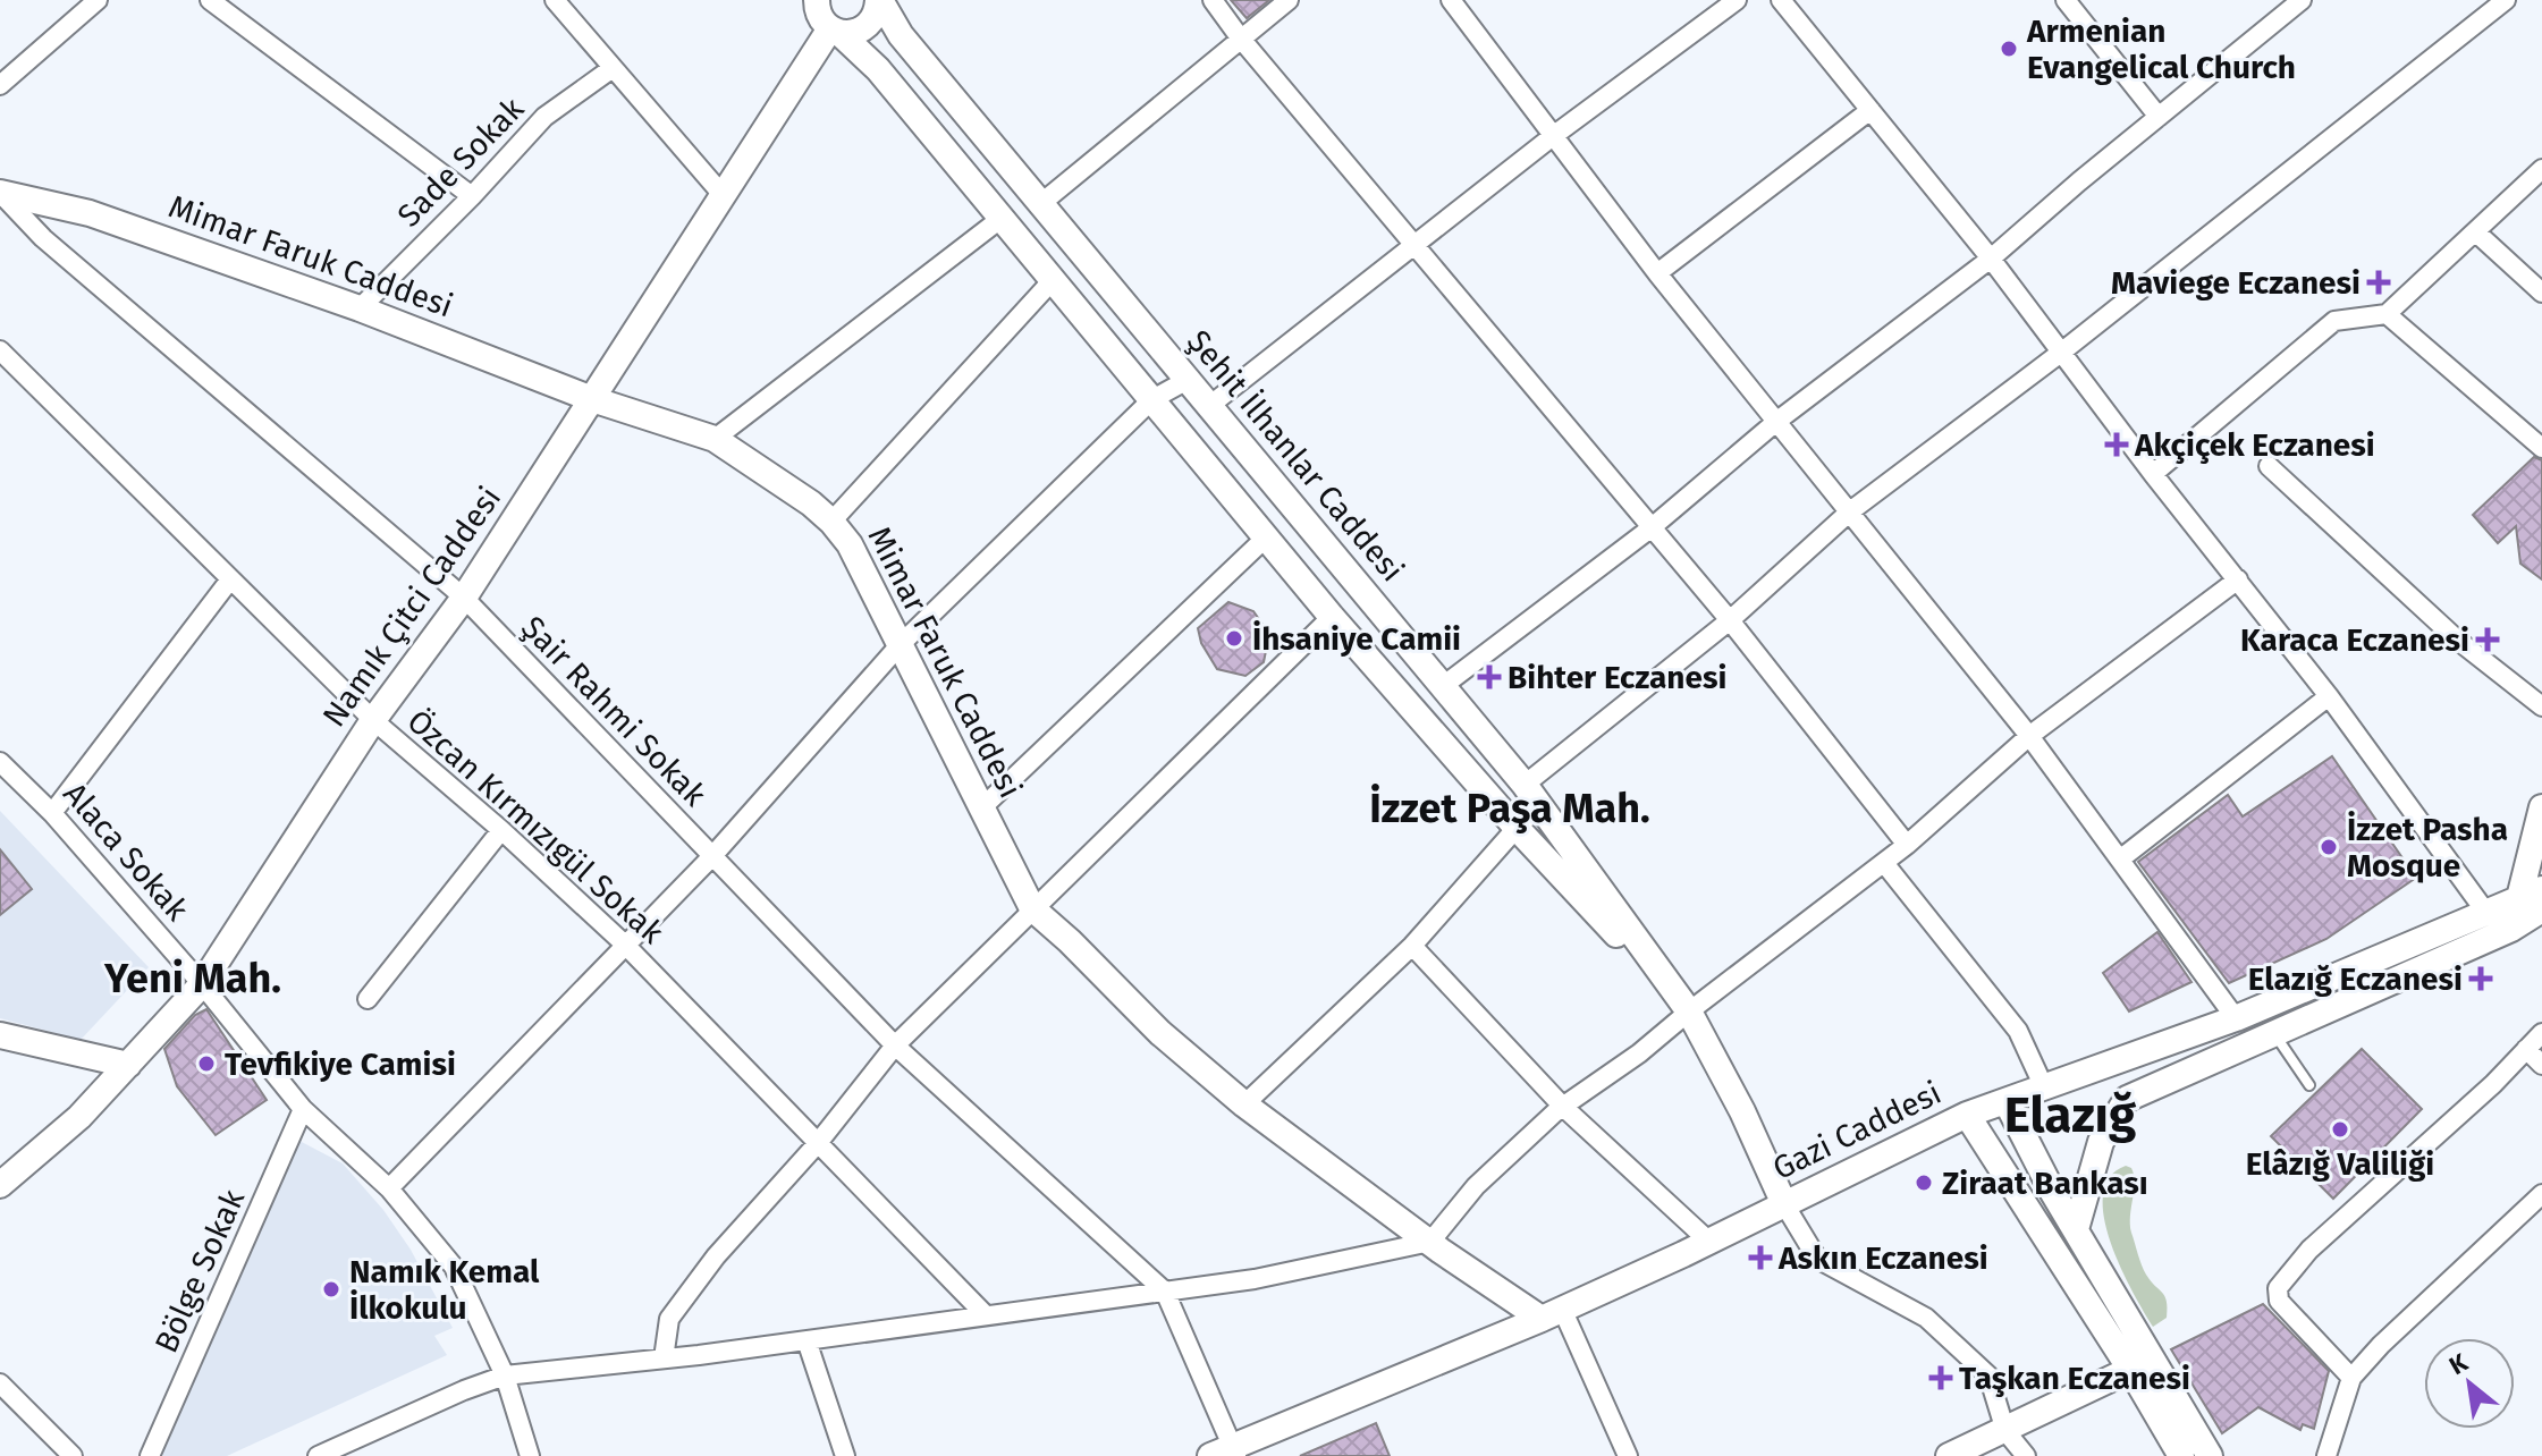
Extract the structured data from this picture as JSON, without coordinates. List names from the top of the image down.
{
  "streets": {
    "street": [
      "Sade Sokak",
      "Mimar Faruk Caddesi",
      "Şehit İlhanlar Caddesi",
      "Namık Çitci Caddesi",
      "Şair Rahmi Sokak",
      "Özcan Kırmızıgül Sokak",
      "Alaca Sokak",
      "Gazi Caddesi",
      "Bölge Sokak"
    ]
  },
  "crossings": [
    ["Sade Sokak", "Mimar Faruk Caddesi"],
    ["Mimar Faruk Caddesi", "Namık Çitci Caddesi"],
    ["Mimar Faruk Caddesi", "Şair Rahmi Sokak"],
    ["Mimar Faruk Caddesi", "Gazi Caddesi"],
    ["Namık Çitci Caddesi", "Şair Rahmi Sokak"],
    ["Namık Çitci Caddesi", "Özcan Kırmızıgül Sokak"],
    ["Namık Çitci Caddesi", "Alaca Sokak"],
    ["Alaca Sokak", "Bölge Sokak"]
  ],
  "districts": ["İzzet Paşa Mah.", "Yeni Mah.", "Elazığ"],
  "places": {
    "other": [
      "Armenian Evangelical Church",
      "İhsaniye Camii",
      "İzzet Pasha Mosque",
      "Tevfikiye Camisi",
      "Elâzığ Valiliği",
      "Ziraat Bankası",
      "Namık Kemal İlkokulu"
    ],
    "health": [
      "Maviege Eczanesi",
      "Akçiçek Eczanesi",
      "Karaca Eczanesi",
      "Bihter Eczanesi",
      "Elazığ Eczanesi",
      "Askın Eczanesi",
      "Taşkan Eczanesi"
    ]
  },
  "north": "top left"
}
